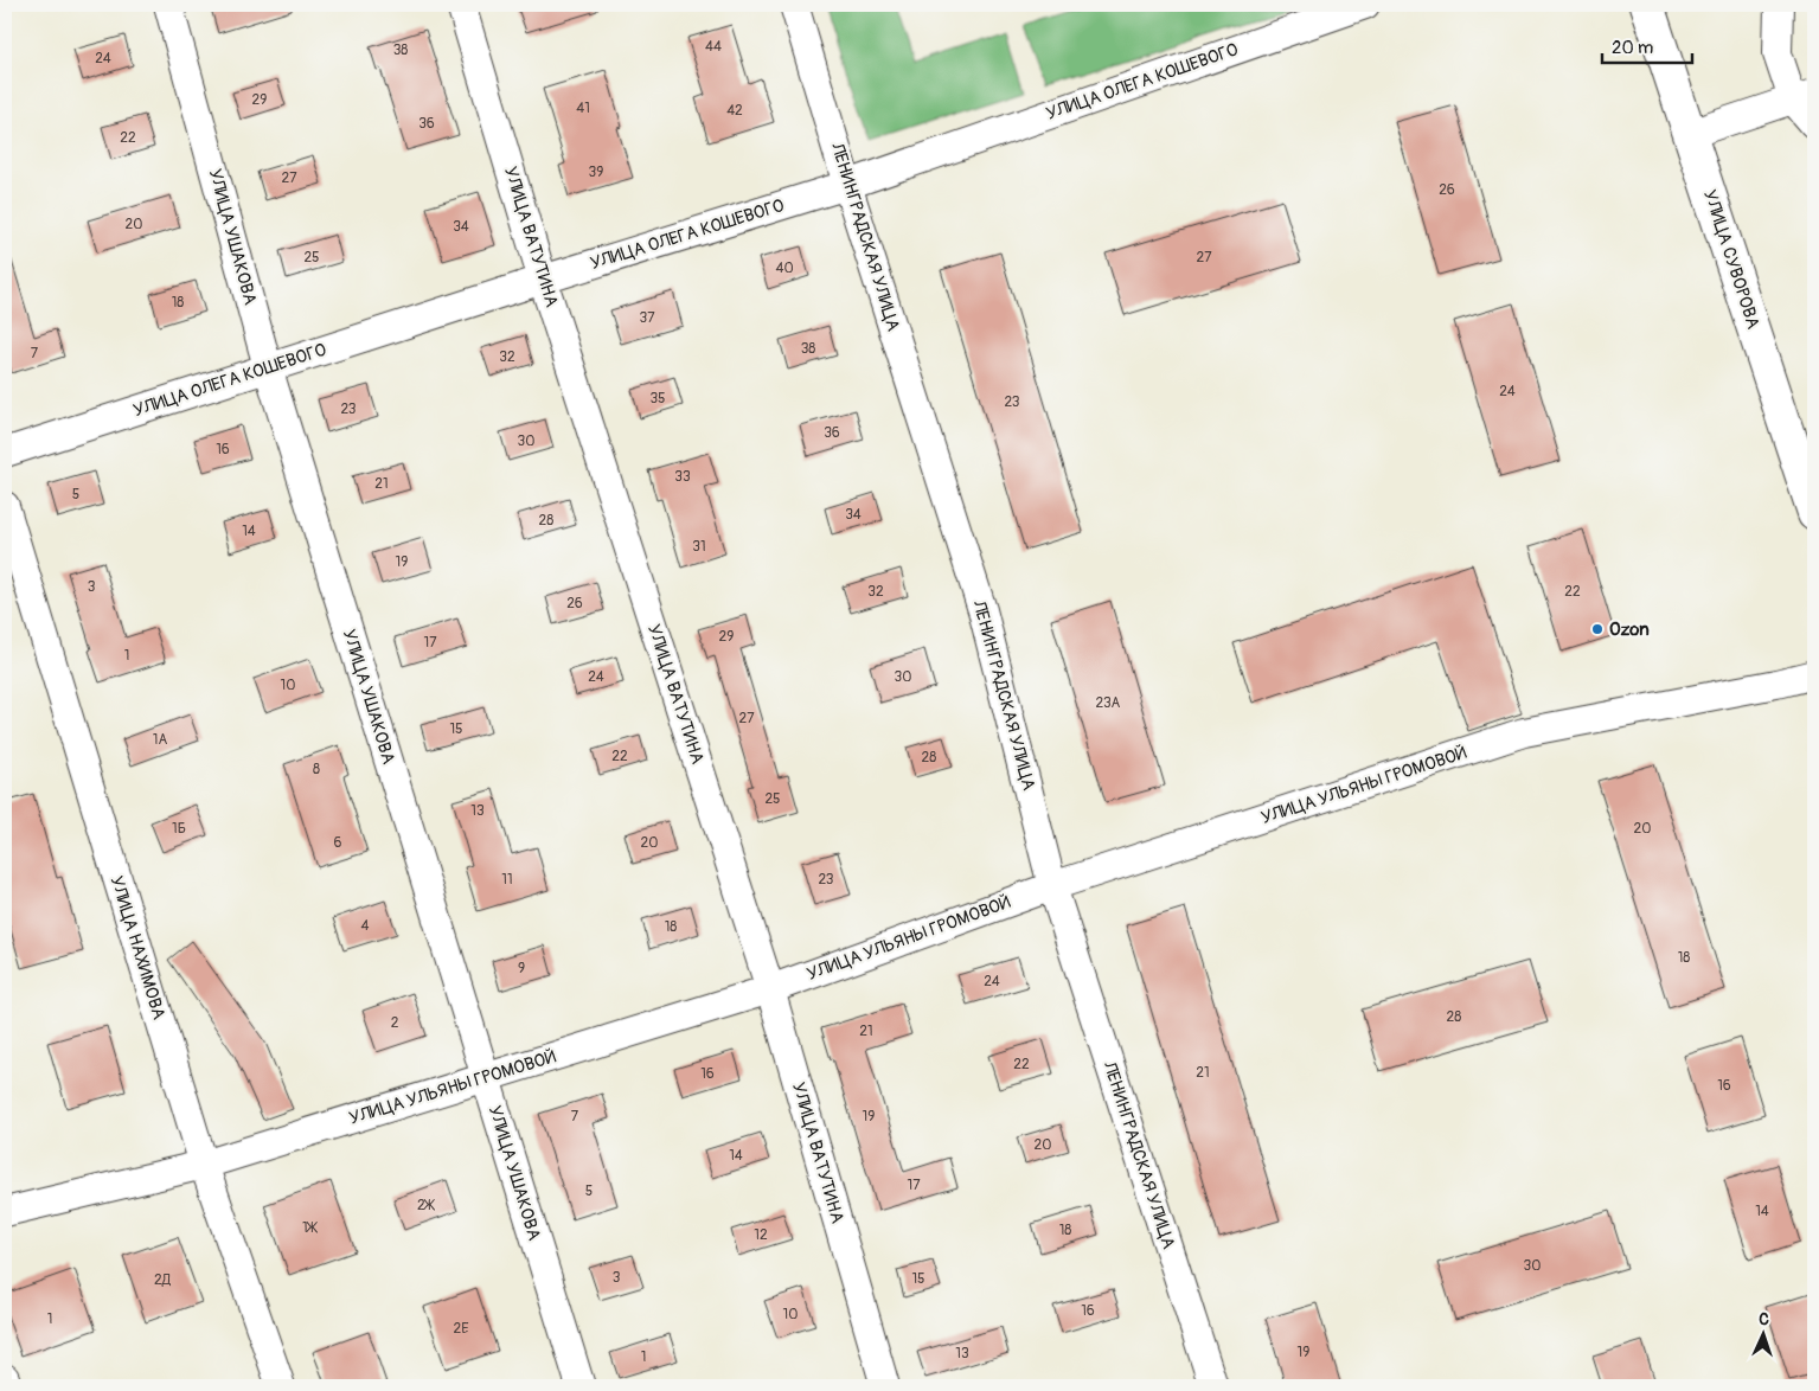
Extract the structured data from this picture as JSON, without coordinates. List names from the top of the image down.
{
  "streets": {
    "main road": ["УЛИЦА СУВОРОВА"],
    "street": [
      "УЛИЦА ОЛЕГА КОШЕВОГО",
      "УЛИЦА УШАКОВА",
      "УЛИЦА ВАТУТИНА",
      "ЛЕНИНГРАДСКАЯ УЛИЦА",
      "УЛИЦА УЛЬЯНЫ ГРОМОВОЙ",
      "УЛИЦА НАХИМОВА"
    ]
  },
  "crossings": [
    ["УЛИЦА ОЛЕГА КОШЕВОГО", "УЛИЦА УШАКОВА"],
    ["УЛИЦА ОЛЕГА КОШЕВОГО", "УЛИЦА ВАТУТИНА"],
    ["УЛИЦА ОЛЕГА КОШЕВОГО", "ЛЕНИНГРАДСКАЯ УЛИЦА"],
    ["УЛИЦА УШАКОВА", "УЛИЦА УЛЬЯНЫ ГРОМОВОЙ"],
    ["УЛИЦА ВАТУТИНА", "УЛИЦА УЛЬЯНЫ ГРОМОВОЙ"],
    ["ЛЕНИНГРАДСКАЯ УЛИЦА", "УЛИЦА УЛЬЯНЫ ГРОМОВОЙ"],
    ["УЛИЦА УЛЬЯНЫ ГРОМОВОЙ", "УЛИЦА НАХИМОВА"]
  ],
  "places": ["Ozon"],
  "house_numbers": [
    "44",
    "38",
    "24",
    "29",
    "41",
    "42",
    "36",
    "22",
    "39",
    "27",
    "26",
    "20",
    "34",
    "25",
    "27",
    "40",
    "18",
    "37",
    "38",
    "7",
    "32",
    "24",
    "35",
    "23",
    "23",
    "36",
    "30",
    "16",
    "33",
    "21",
    "5",
    "34",
    "28",
    "14",
    "31",
    "19",
    "3",
    "32",
    "22",
    "26",
    "29",
    "17",
    "1",
    "24",
    "30",
    "10",
    "23А",
    "27",
    "15",
    "1А",
    "22",
    "28",
    "8",
    "25",
    "13",
    "1Б",
    "20",
    "6",
    "20",
    "11",
    "23",
    "4",
    "18",
    "18",
    "9",
    "24",
    "28",
    "2",
    "21",
    "22",
    "21",
    "16",
    "16",
    "7",
    "19",
    "20",
    "14",
    "17",
    "5",
    "2Ж",
    "14",
    "1Ж",
    "18",
    "12",
    "30",
    "3",
    "15",
    "2Д",
    "16",
    "10",
    "1",
    "2Е",
    "19",
    "13",
    "1"
  ],
  "scale_bar": "20 m",
  "north": "top"
}
